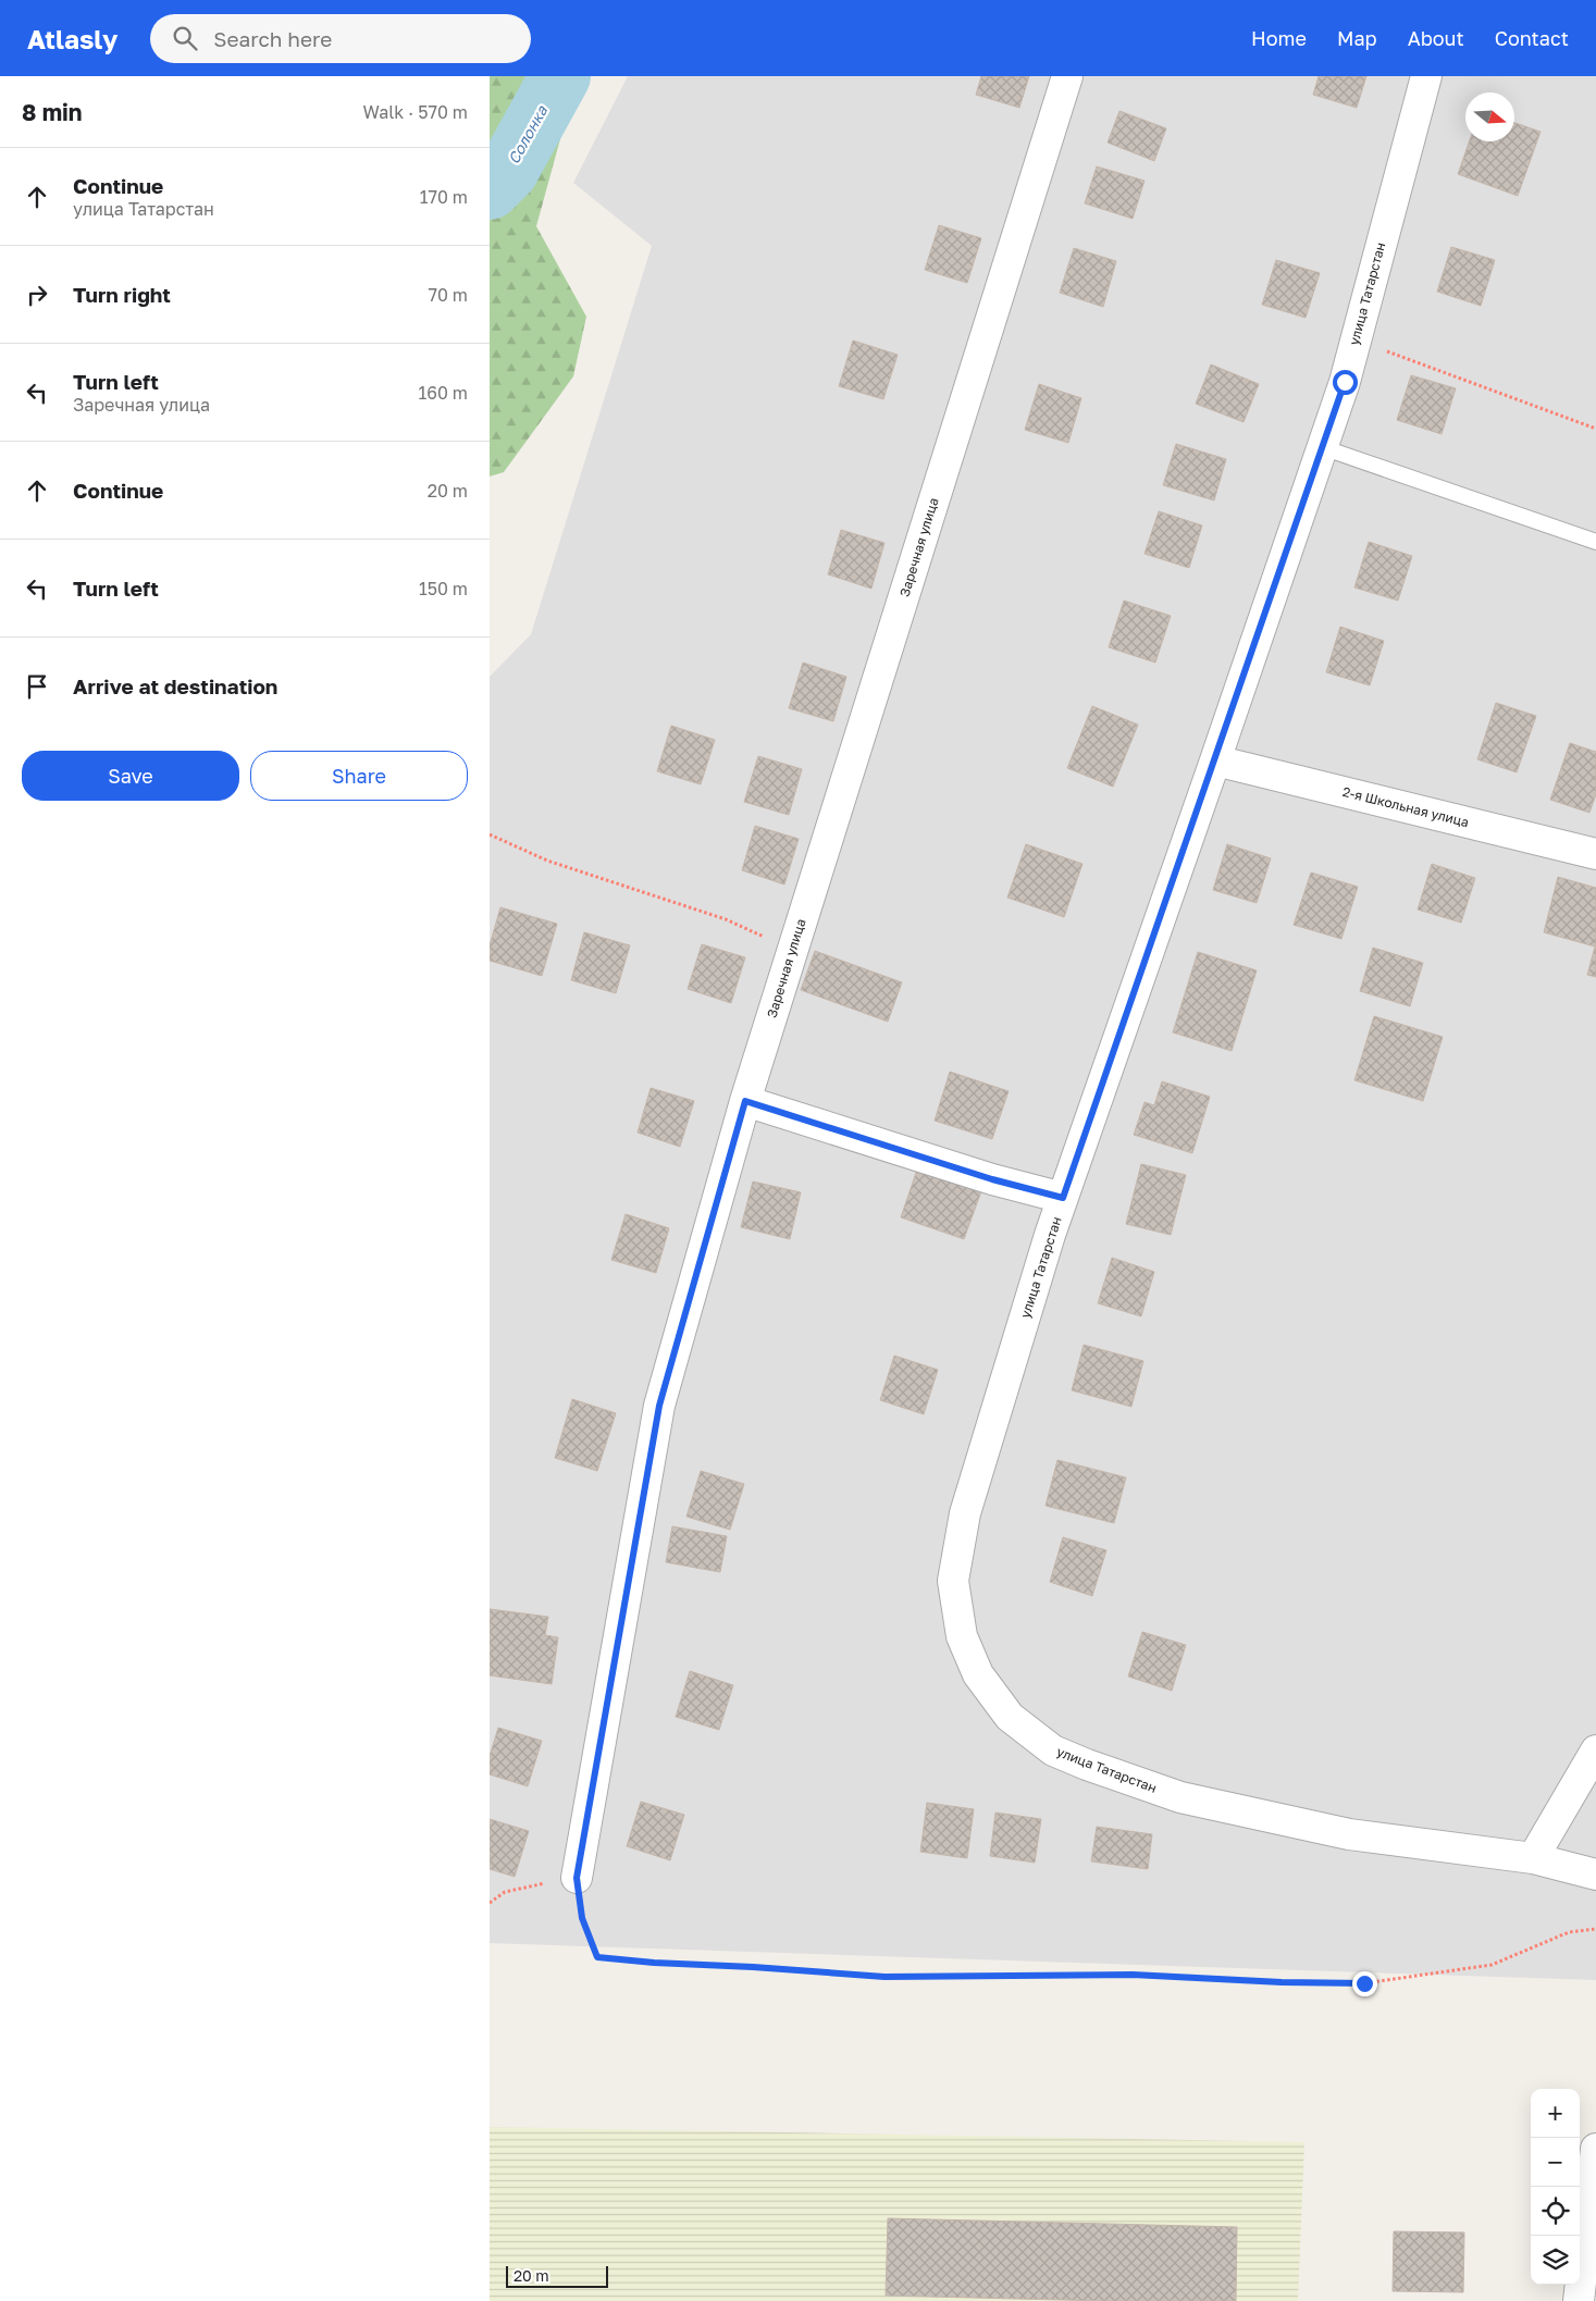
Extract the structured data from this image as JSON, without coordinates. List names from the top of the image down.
{
  "streets": {
    "street": ["улица Татарстан", "Заречная улица", "2-я Школьная улица"]
  },
  "crossings": [
    ["улица Татарстан", "2-я Школьная улица"]
  ],
  "water": ["Солонка"],
  "scale_bar": "20 m",
  "north": "right",
  "page": {
    "header": "Atlasly",
    "search": "Search here",
    "nav": [
      "Home",
      "Map",
      "About",
      "Contact"
    ],
    "heading": ["8 min", "Walk · 570 m"],
    "list": [
      ["Continue", "улица Татарстан", "170 m"],
      ["Turn right", "70 m"],
      ["Turn left", "Заречная улица", "160 m"],
      ["Continue", "20 m"],
      ["Turn left", "150 m"],
      "Arrive at destination"
    ],
    "buttons": ["Save", "Share"],
    "map_buttons": ["+", "−"],
    "scale": "20 m"
  }
}
